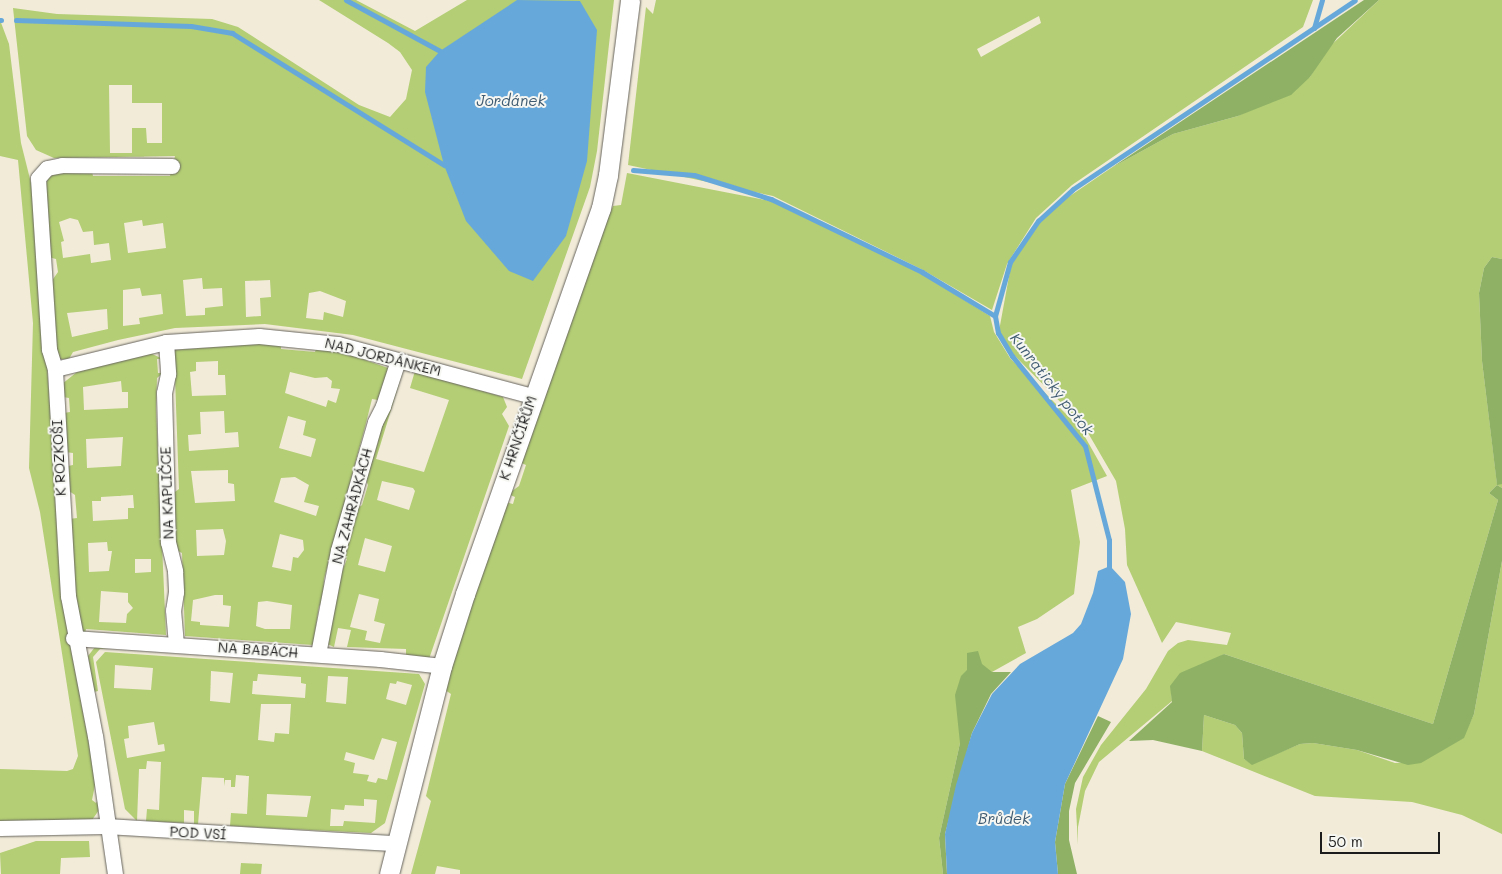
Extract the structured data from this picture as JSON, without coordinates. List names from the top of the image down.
{
  "streets": {
    "street": [
      "NAD JORDÁNKEM",
      "K HRNČÍŘŮM",
      "K ROZKOŠI",
      "NA KAPLIČCE",
      "NA ZAHRÁDKÁCH",
      "NA BABÁCH",
      "POD VSÍ"
    ]
  },
  "crossings": [
    ["NAD JORDÁNKEM", "K HRNČÍŘŮM"],
    ["NAD JORDÁNKEM", "K ROZKOŠI"],
    ["NAD JORDÁNKEM", "NA KAPLIČCE"],
    ["NAD JORDÁNKEM", "NA ZAHRÁDKÁCH"],
    ["K HRNČÍŘŮM", "NA BABÁCH"],
    ["K HRNČÍŘŮM", "POD VSÍ"],
    ["K ROZKOŠI", "NA BABÁCH"],
    ["K ROZKOŠI", "POD VSÍ"],
    ["NA KAPLIČCE", "NA BABÁCH"],
    ["NA ZAHRÁDKÁCH", "NA BABÁCH"]
  ],
  "water": ["Jordánek", "Kunratický potok", "Brůdek"],
  "scale_bar": "50 m"
}
